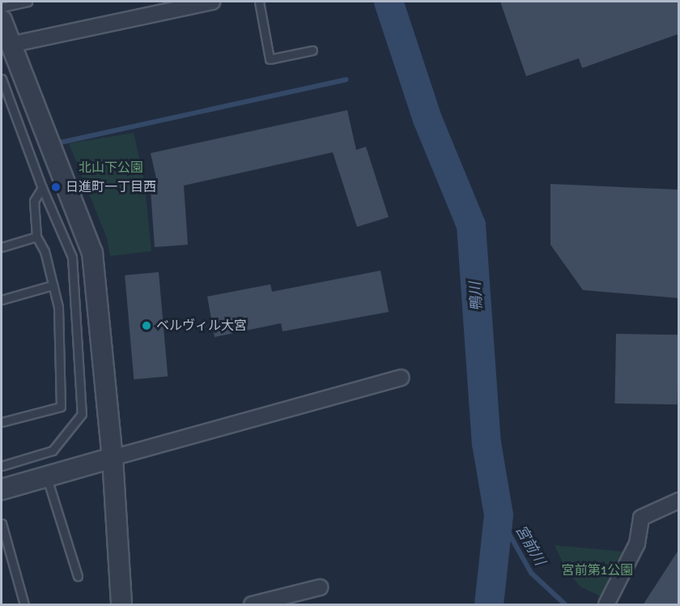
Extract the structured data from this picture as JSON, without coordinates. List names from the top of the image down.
{
  "water": ["鴨川", "宮前川"],
  "parks": ["北山下公園", "宮前第1公園"],
  "places": ["日進町一丁目西", "ベルヴィル大宮"]
}
